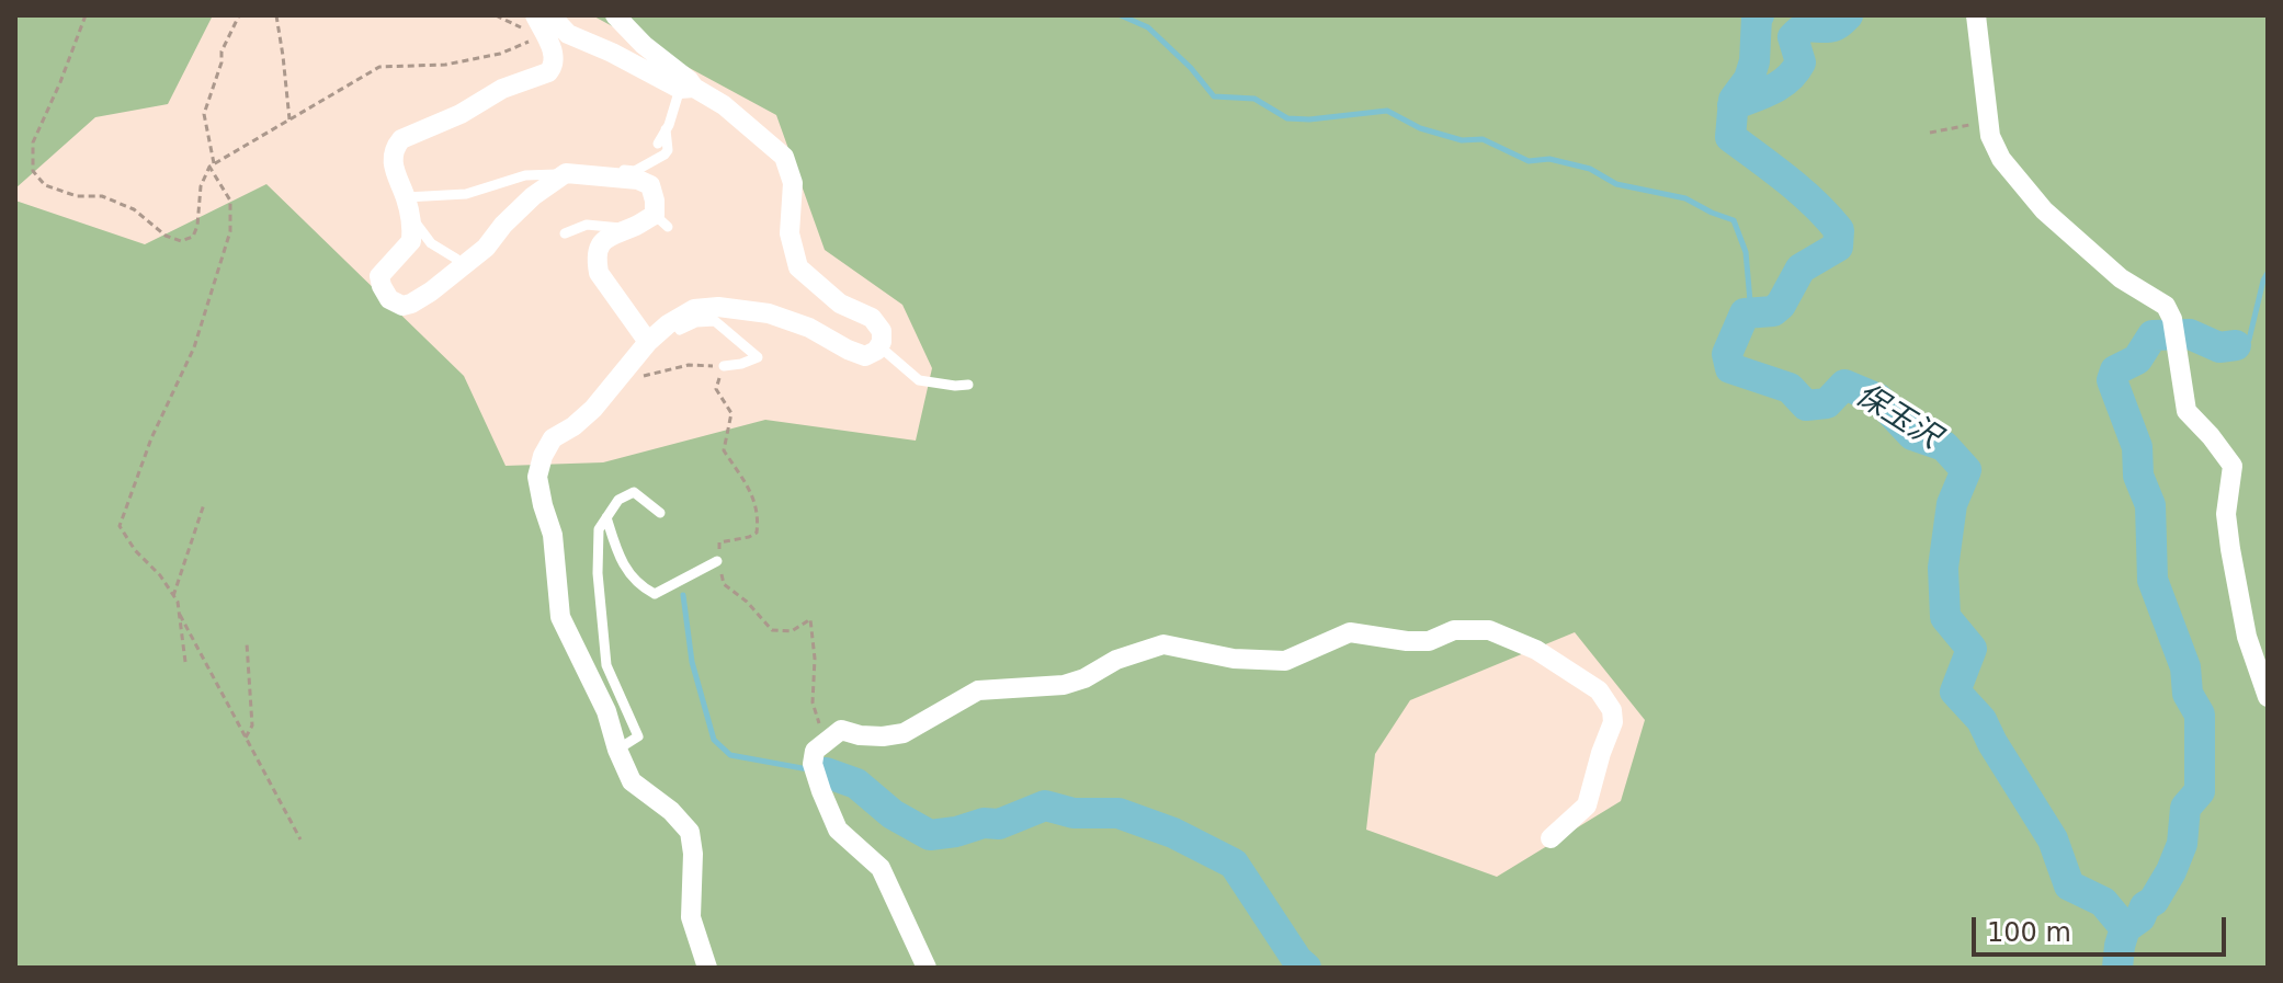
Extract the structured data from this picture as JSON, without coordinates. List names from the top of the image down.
{
  "water": ["保玉沢"],
  "scale_bar": "100 m"
}
